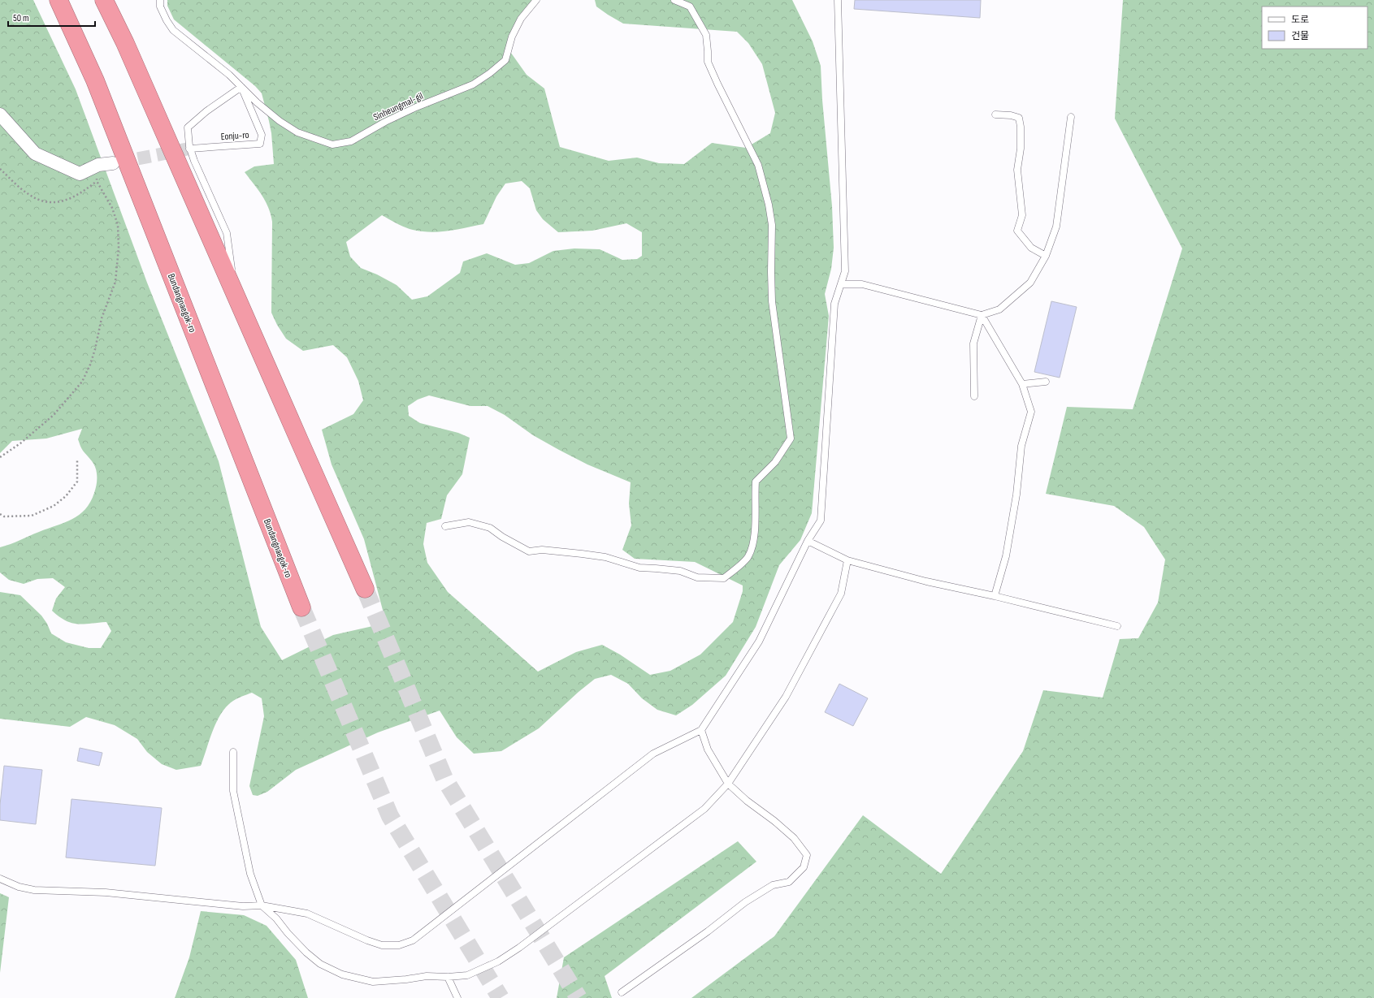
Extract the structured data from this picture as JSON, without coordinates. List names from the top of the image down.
{
  "streets": {
    "highway": ["Bundangnaegok-ro"],
    "lane": ["Sinheungmal-gil", "Eonju-ro"]
  },
  "crossings": [
    ["Sinheungmal-gil", "Eonju-ro"]
  ],
  "legend": ["도로", "건물"],
  "scale_bar": "50 m"
}
